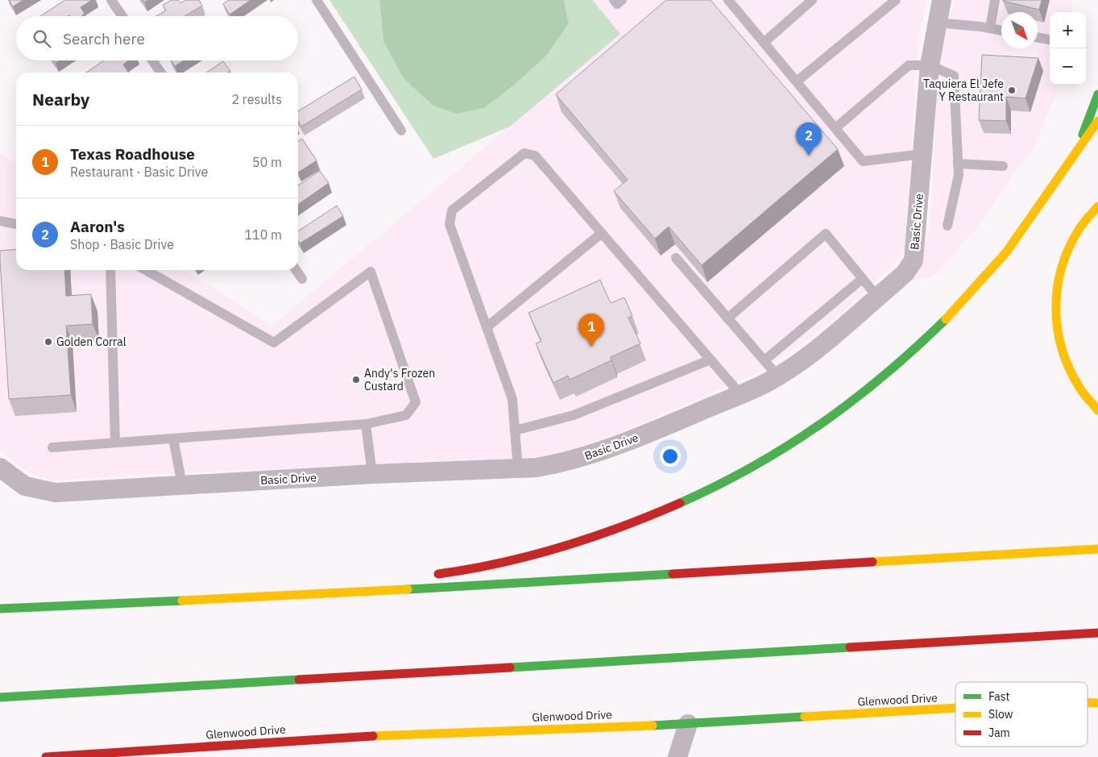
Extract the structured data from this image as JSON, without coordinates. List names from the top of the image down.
{
  "streets": {
    "main road": ["Glenwood Drive"],
    "street": ["Basic Drive"]
  },
  "places": ["Taquiera El Jefe Y Restaurant", "Golden Corral", "Andy's Frozen Custard"],
  "legend": ["Fast", "Slow", "Jam"],
  "north": "bottom right",
  "page": {
    "map_buttons": ["+", "−"],
    "search": "Search here",
    "heading": ["Nearby", "2 results"],
    "pins": ["2", "1"],
    "list": [
      {
        "mark": "1",
        "name": "Texas Roadhouse",
        "note": "Restaurant · Basic Drive",
        "value": "50 m"
      },
      {
        "mark": "2",
        "name": "Aaron's",
        "note": "Shop · Basic Drive",
        "value": "110 m"
      }
    ]
  }
}
